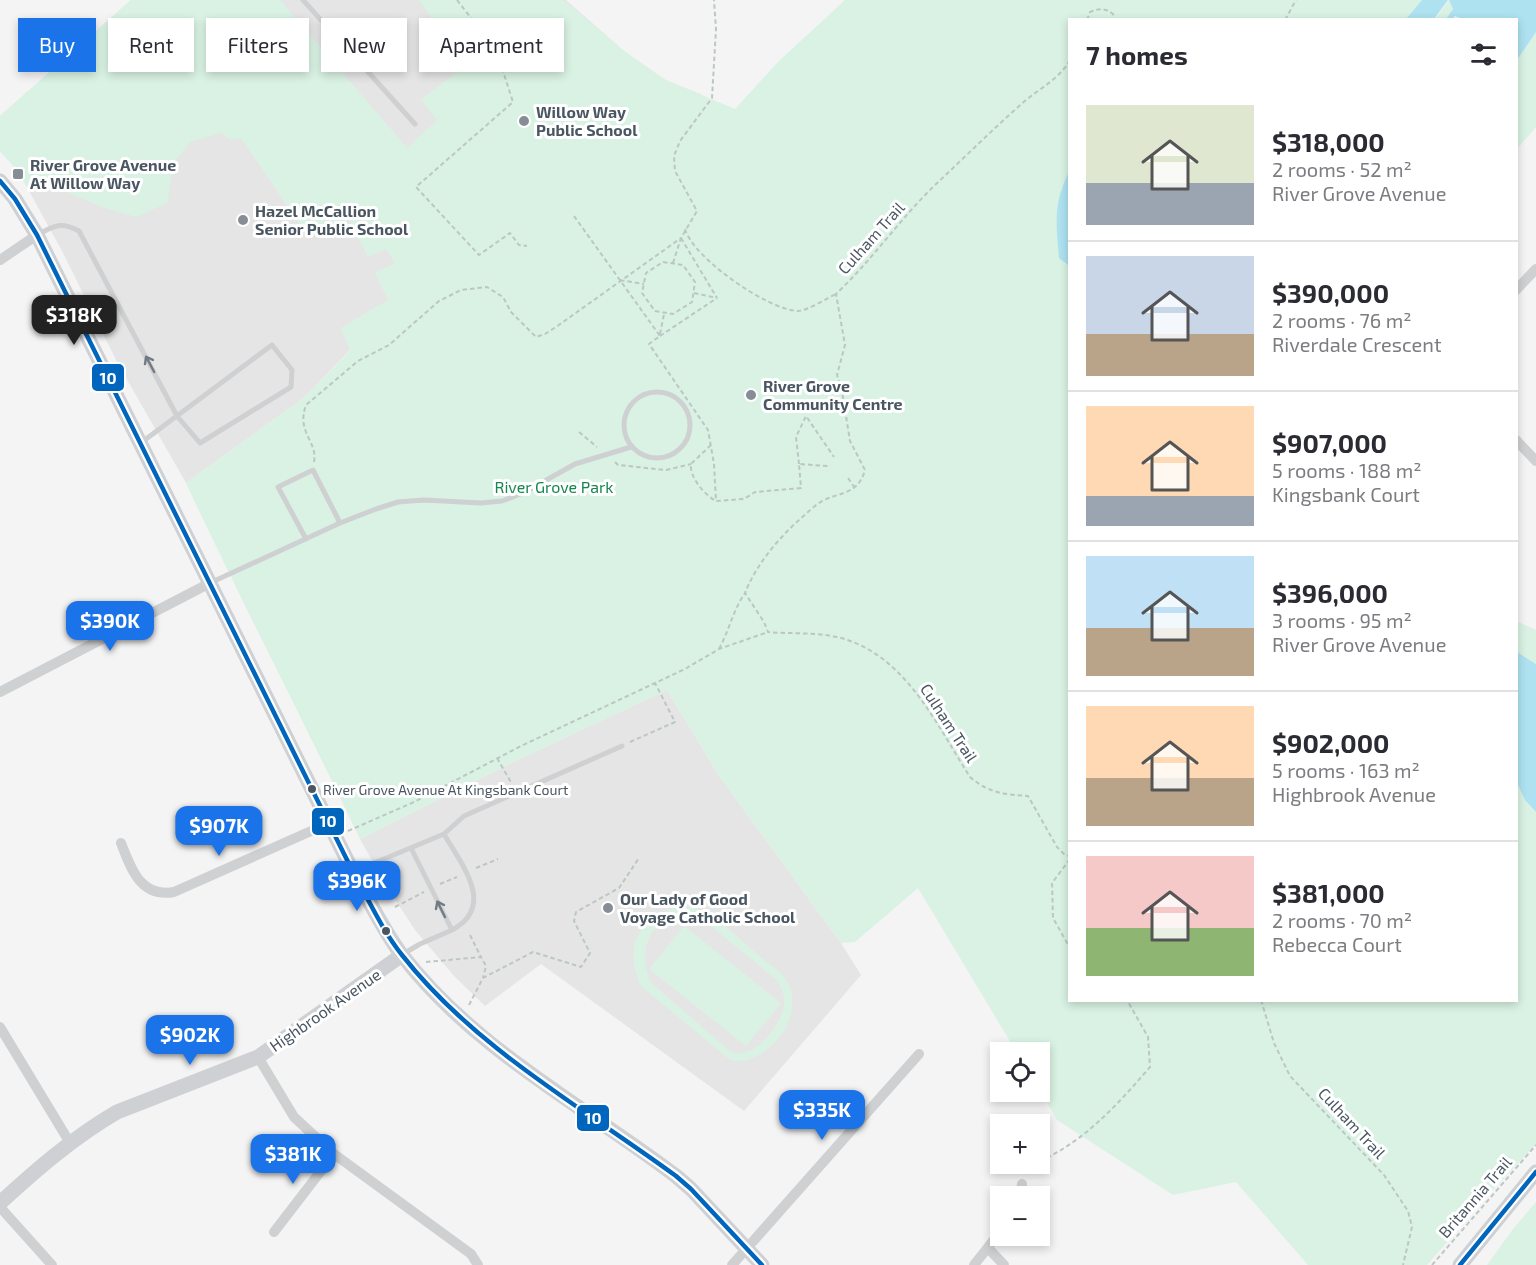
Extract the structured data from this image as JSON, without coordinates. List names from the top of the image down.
{
  "streets": {
    "street": ["Highbrook Avenue"],
    "path": ["Culham Trail", "Britannia Trail"]
  },
  "parks": ["River Grove Park"],
  "places": {
    "other": [
      "Willow Way Public School",
      "Hazel McCallion Senior Public School",
      "River Grove Community Centre",
      "River Grove Avenue At Kingsbank Court",
      "Our Lady of Good Voyage Catholic School"
    ],
    "transit": ["River Grove Avenue At Willow Way"]
  },
  "lines": ["transit line 10"],
  "page": {
    "chip": [
      "Buy",
      "Rent",
      "Filters",
      "New",
      "Apartment"
    ],
    "heading": "7 homes",
    "list": [
      {
        "name": "$318,000",
        "note": "2 rooms · 52 m² · River Grove Avenue"
      },
      {
        "name": "$390,000",
        "note": "2 rooms · 76 m² · Riverdale Crescent"
      },
      {
        "name": "$907,000",
        "note": "5 rooms · 188 m² · Kingsbank Court"
      },
      {
        "name": "$396,000",
        "note": "3 rooms · 95 m² · River Grove Avenue"
      },
      {
        "name": "$902,000",
        "note": "5 rooms · 163 m² · Highbrook Avenue"
      },
      {
        "name": "$381,000",
        "note": "2 rooms · 70 m² · Rebecca Court"
      }
    ],
    "price": [
      "$318K",
      "$390K",
      "$907K",
      "$396K",
      "$902K",
      "$335K",
      "$381K"
    ],
    "map_buttons": ["+", "−"]
  }
}
